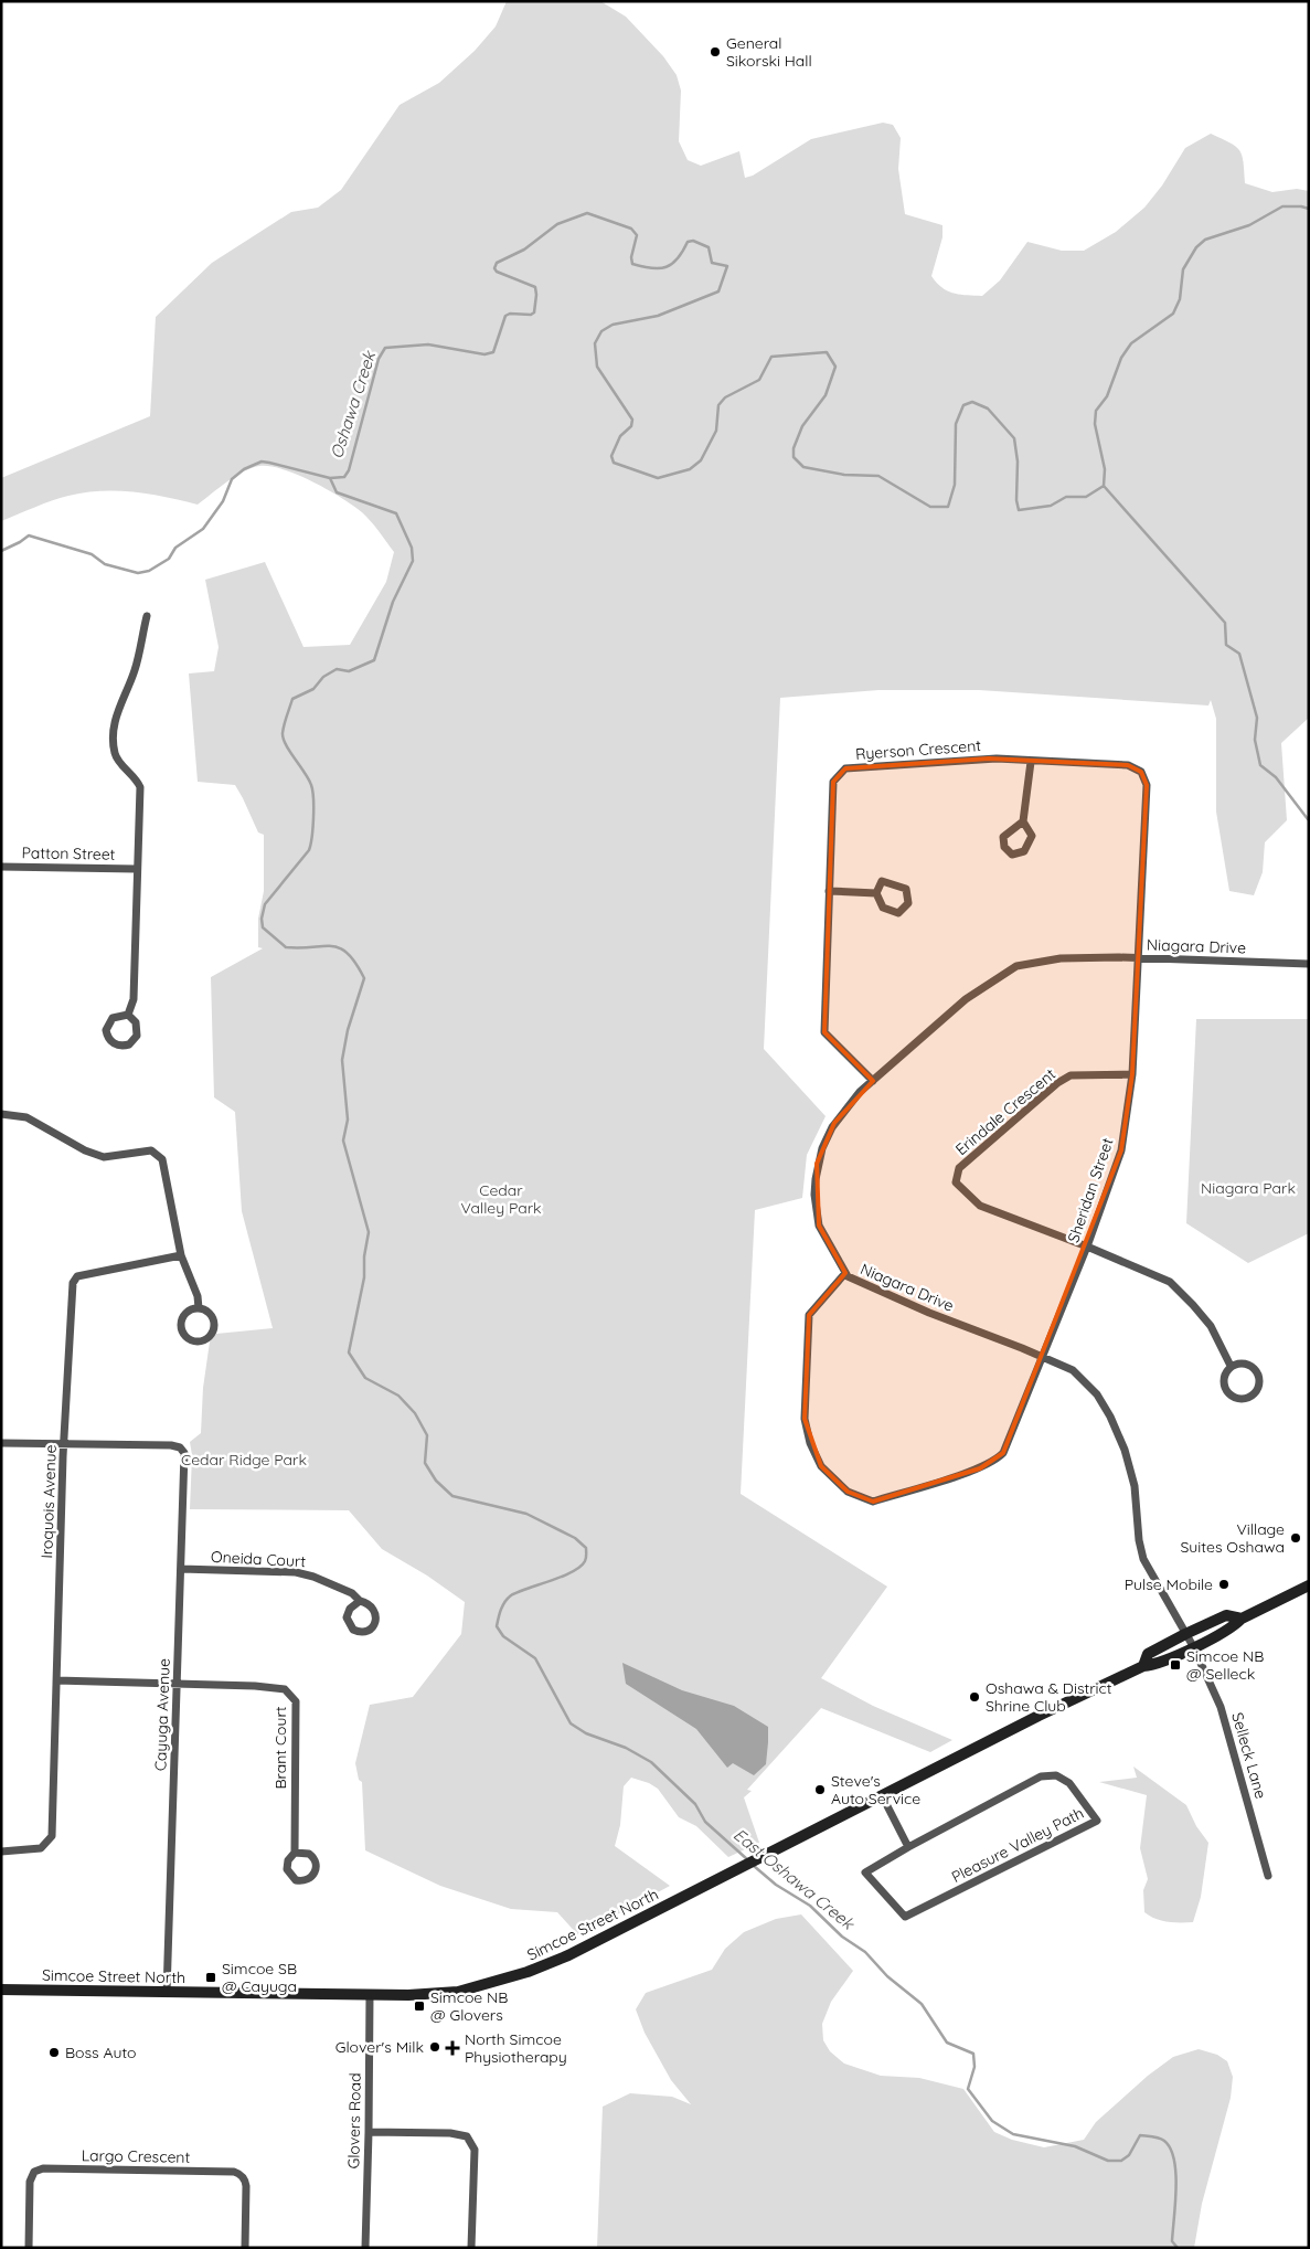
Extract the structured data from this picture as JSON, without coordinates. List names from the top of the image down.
{
  "streets": {
    "main road": ["Simcoe Street North"],
    "street": [
      "Ryerson Crescent",
      "Patton Street",
      "Niagara Drive",
      "Erindale Crescent",
      "Sheridan Street",
      "Iroquois Avenue",
      "Oneida Court",
      "Cayuga Avenue",
      "Brant Court",
      "Selleck Lane",
      "Pleasure Valley Path",
      "Glovers Road",
      "Largo Crescent"
    ]
  },
  "crossings": [
    ["Ryerson Crescent", "Niagara Drive"],
    ["Ryerson Crescent", "Sheridan Street"],
    ["Niagara Drive", "Sheridan Street"],
    ["Niagara Drive", "Selleck Lane"],
    ["Niagara Drive", "Simcoe Street North"],
    ["Erindale Crescent", "Sheridan Street"],
    ["Iroquois Avenue", "Cayuga Avenue"],
    ["Oneida Court", "Cayuga Avenue"],
    ["Cayuga Avenue", "Brant Court"],
    ["Cayuga Avenue", "Simcoe Street North"],
    ["Selleck Lane", "Simcoe Street North"],
    ["Simcoe Street North", "Glovers Road"]
  ],
  "water": ["Oshawa Creek", "East Oshawa Creek"],
  "parks": ["Niagara Park", "Cedar Valley Park", "Cedar Ridge Park"],
  "places": {
    "other": [
      "General Sikorski Hall",
      "Village Suites Oshawa",
      "Pulse Mobile",
      "Oshawa & District Shrine Club",
      "Steve's Auto Service",
      "Glover's Milk",
      "Boss Auto"
    ],
    "transit": ["Simcoe NB @ Selleck", "Simcoe SB @ Cayuga", "Simcoe NB @ Glovers"],
    "health": ["North Simcoe Physiotherapy"]
  }
}
